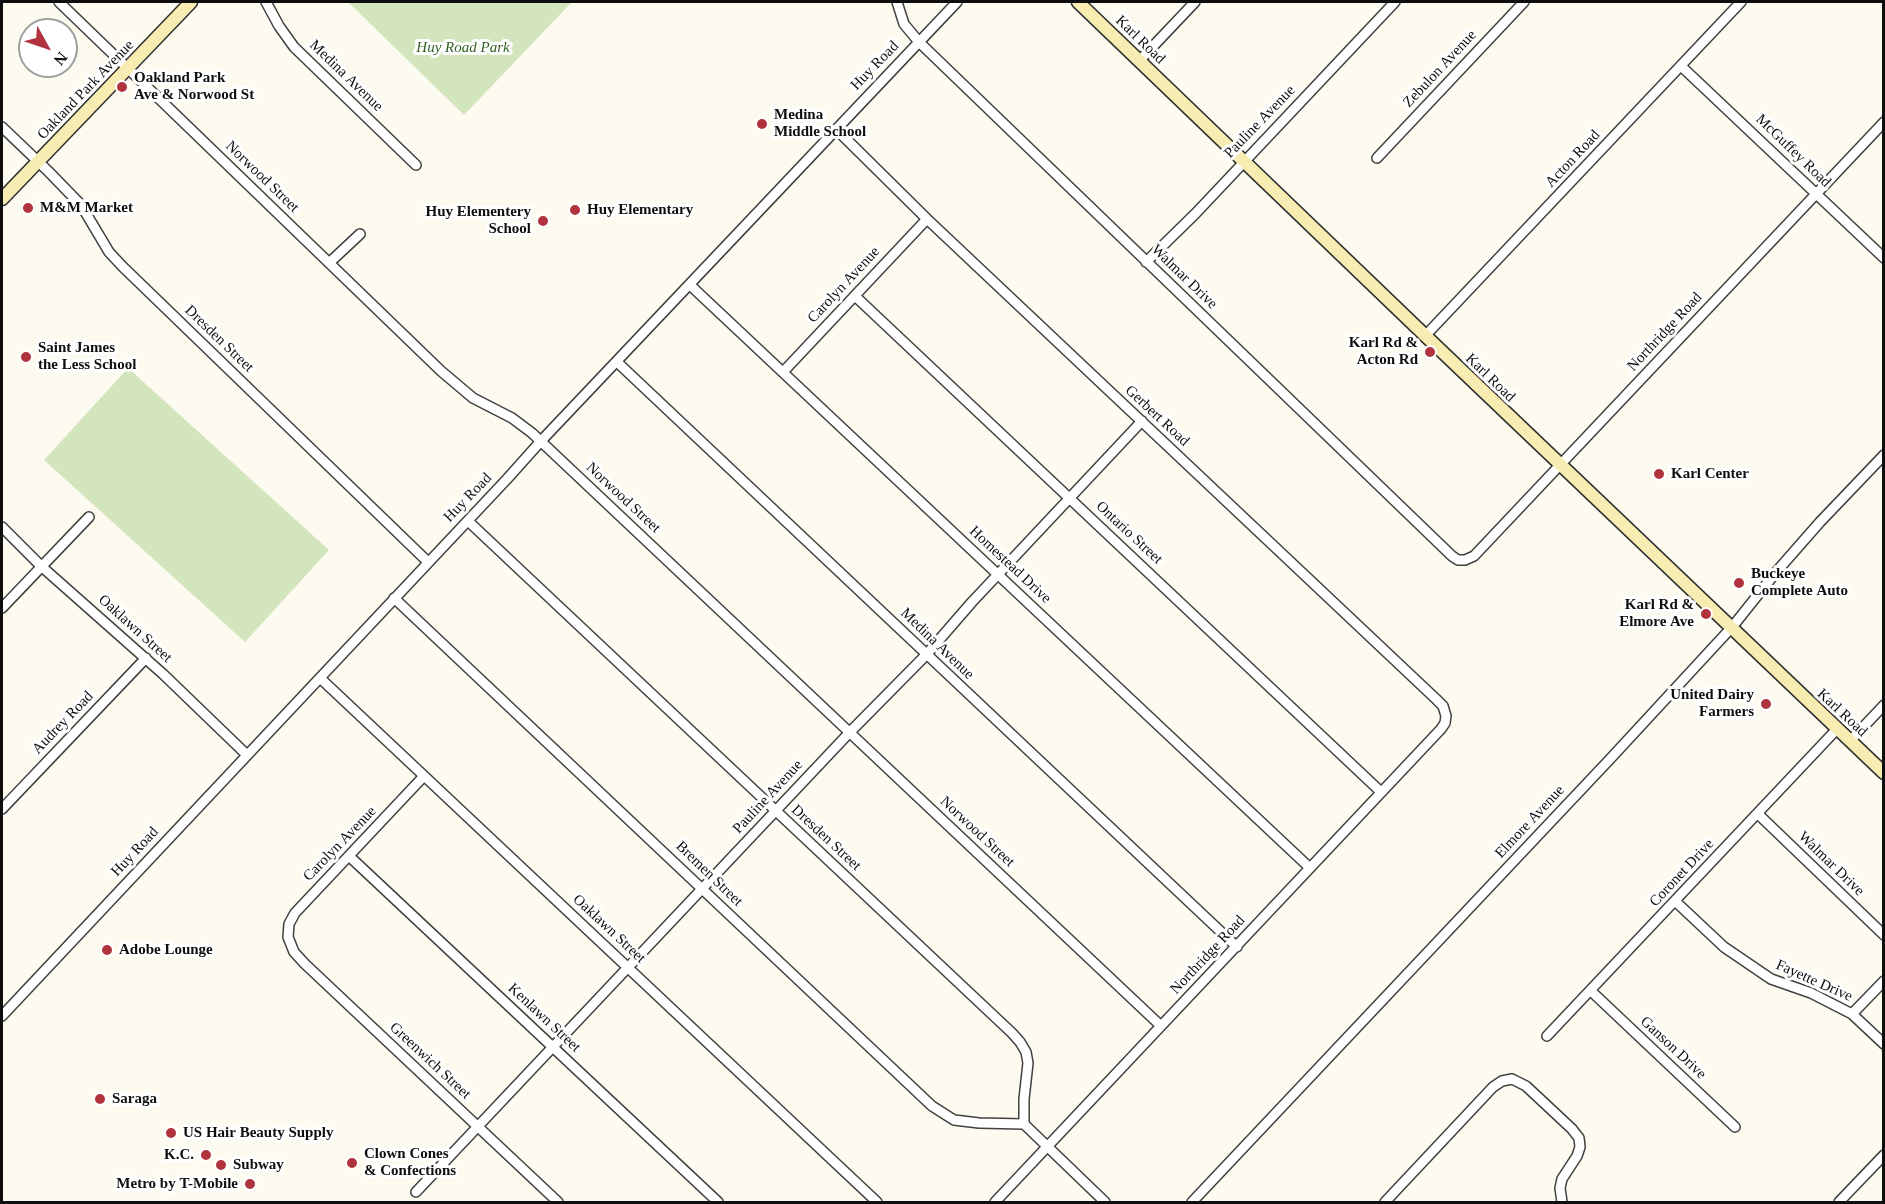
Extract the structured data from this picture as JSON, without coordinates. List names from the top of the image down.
{
  "streets": {
    "main road": ["Karl Road", "Oakland Park Avenue"],
    "street": [
      "Huy Road",
      "Zebulon Avenue",
      "Medina Avenue",
      "Pauline Avenue",
      "McGuffey Road",
      "Acton Road",
      "Norwood Street",
      "Walmar Drive",
      "Carolyn Avenue",
      "Northridge Road",
      "Dresden Street",
      "Gerbert Road",
      "Ontario Street",
      "Homestead Drive",
      "Oaklawn Street",
      "Audrey Road",
      "Elmore Avenue",
      "Coronet Drive",
      "Bremen Street",
      "Fayette Drive",
      "Kenlawn Street",
      "Ganson Drive",
      "Greenwich Street"
    ]
  },
  "crossings": [
    ["Karl Road", "Pauline Avenue"],
    ["Karl Road", "Acton Road"],
    ["Karl Road", "Northridge Road"],
    ["Karl Road", "Elmore Avenue"],
    ["Karl Road", "Coronet Drive"],
    ["Huy Road", "Medina Avenue"],
    ["Huy Road", "Norwood Street"],
    ["Huy Road", "Walmar Drive"],
    ["Huy Road", "Dresden Street"],
    ["Huy Road", "Gerbert Road"],
    ["Huy Road", "Homestead Drive"],
    ["Huy Road", "Oaklawn Street"],
    ["Huy Road", "Bremen Street"],
    ["Medina Avenue", "Pauline Avenue"],
    ["Medina Avenue", "Northridge Road"],
    ["Oakland Park Avenue", "Norwood Street"],
    ["Oakland Park Avenue", "Dresden Street"],
    ["Pauline Avenue", "Norwood Street"],
    ["Pauline Avenue", "Walmar Drive"],
    ["Pauline Avenue", "Dresden Street"],
    ["Pauline Avenue", "Gerbert Road"],
    ["Pauline Avenue", "Ontario Street"],
    ["Pauline Avenue", "Homestead Drive"],
    ["Pauline Avenue", "Oaklawn Street"],
    ["Pauline Avenue", "Bremen Street"],
    ["Pauline Avenue", "Kenlawn Street"],
    ["Pauline Avenue", "Greenwich Street"],
    ["McGuffey Road", "Acton Road"],
    ["McGuffey Road", "Northridge Road"],
    ["Norwood Street", "Northridge Road"],
    ["Walmar Drive", "Northridge Road"],
    ["Walmar Drive", "Coronet Drive"],
    ["Carolyn Avenue", "Gerbert Road"],
    ["Carolyn Avenue", "Ontario Street"],
    ["Carolyn Avenue", "Homestead Drive"],
    ["Carolyn Avenue", "Oaklawn Street"],
    ["Carolyn Avenue", "Kenlawn Street"],
    ["Carolyn Avenue", "Greenwich Street"],
    ["Northridge Road", "Gerbert Road"],
    ["Northridge Road", "Ontario Street"],
    ["Northridge Road", "Homestead Drive"],
    ["Dresden Street", "Bremen Street"],
    ["Oaklawn Street", "Audrey Road"],
    ["Coronet Drive", "Fayette Drive"],
    ["Coronet Drive", "Ganson Drive"]
  ],
  "parks": ["Huy Road Park"],
  "places": [
    "Oakland Park Ave & Norwood St",
    "Medina Middle School",
    "M&M Market",
    "Huy Elementary",
    "Huy Elementery School",
    "Karl Rd & Acton Rd",
    "Saint James the Less School",
    "Karl Center",
    "Buckeye Complete Auto",
    "Karl Rd & Elmore Ave",
    "United Dairy Farmers",
    "Adobe Lounge",
    "Saraga",
    "US Hair Beauty Supply",
    "K.C.",
    "Clown Cones & Confections",
    "Subway",
    "Metro by T-Mobile"
  ],
  "north": "bottom right"
}
